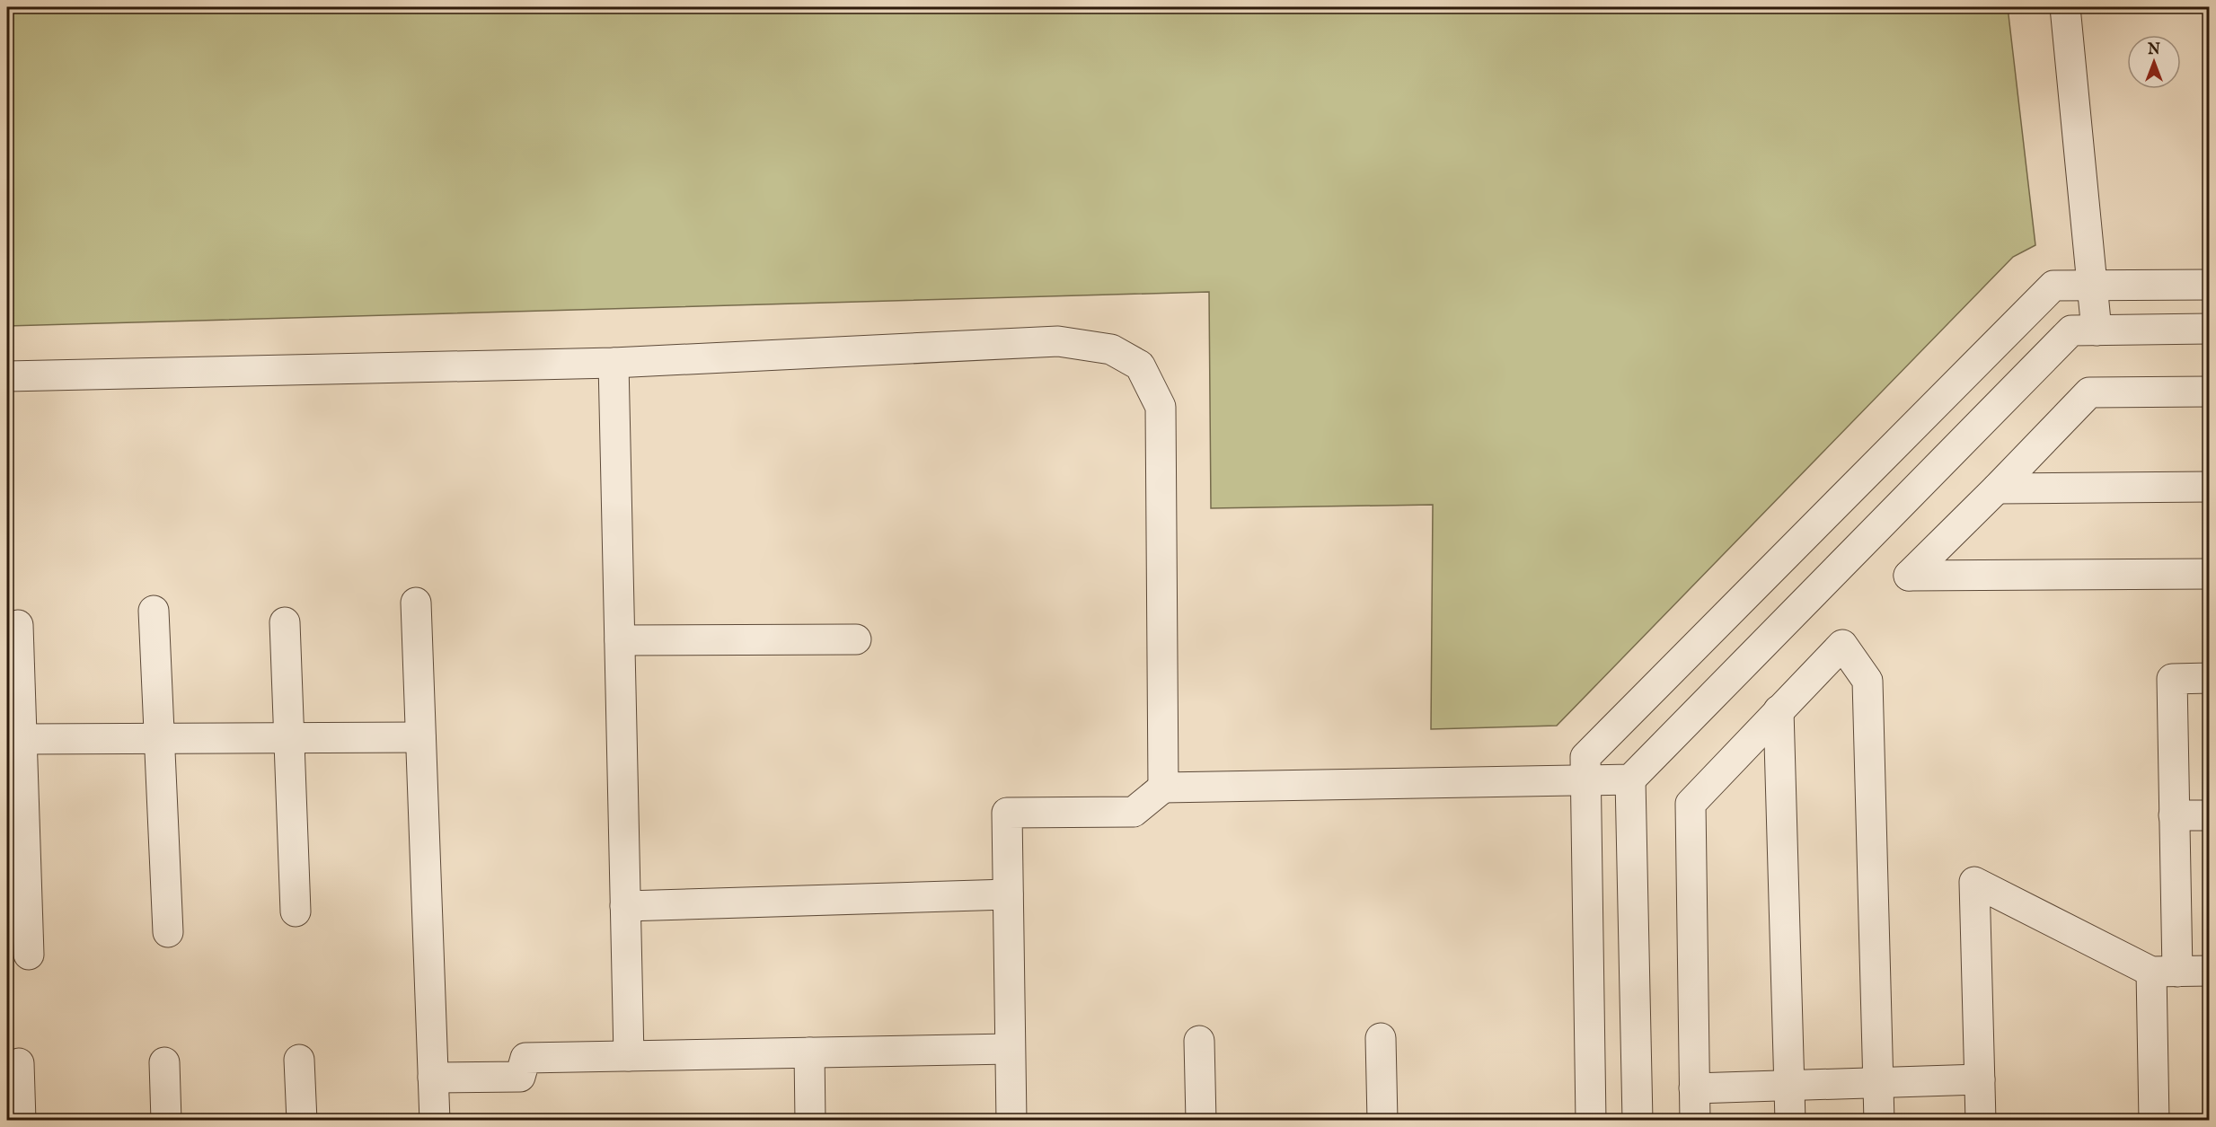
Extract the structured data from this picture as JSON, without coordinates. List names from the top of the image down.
{
  "north": "top"
}
